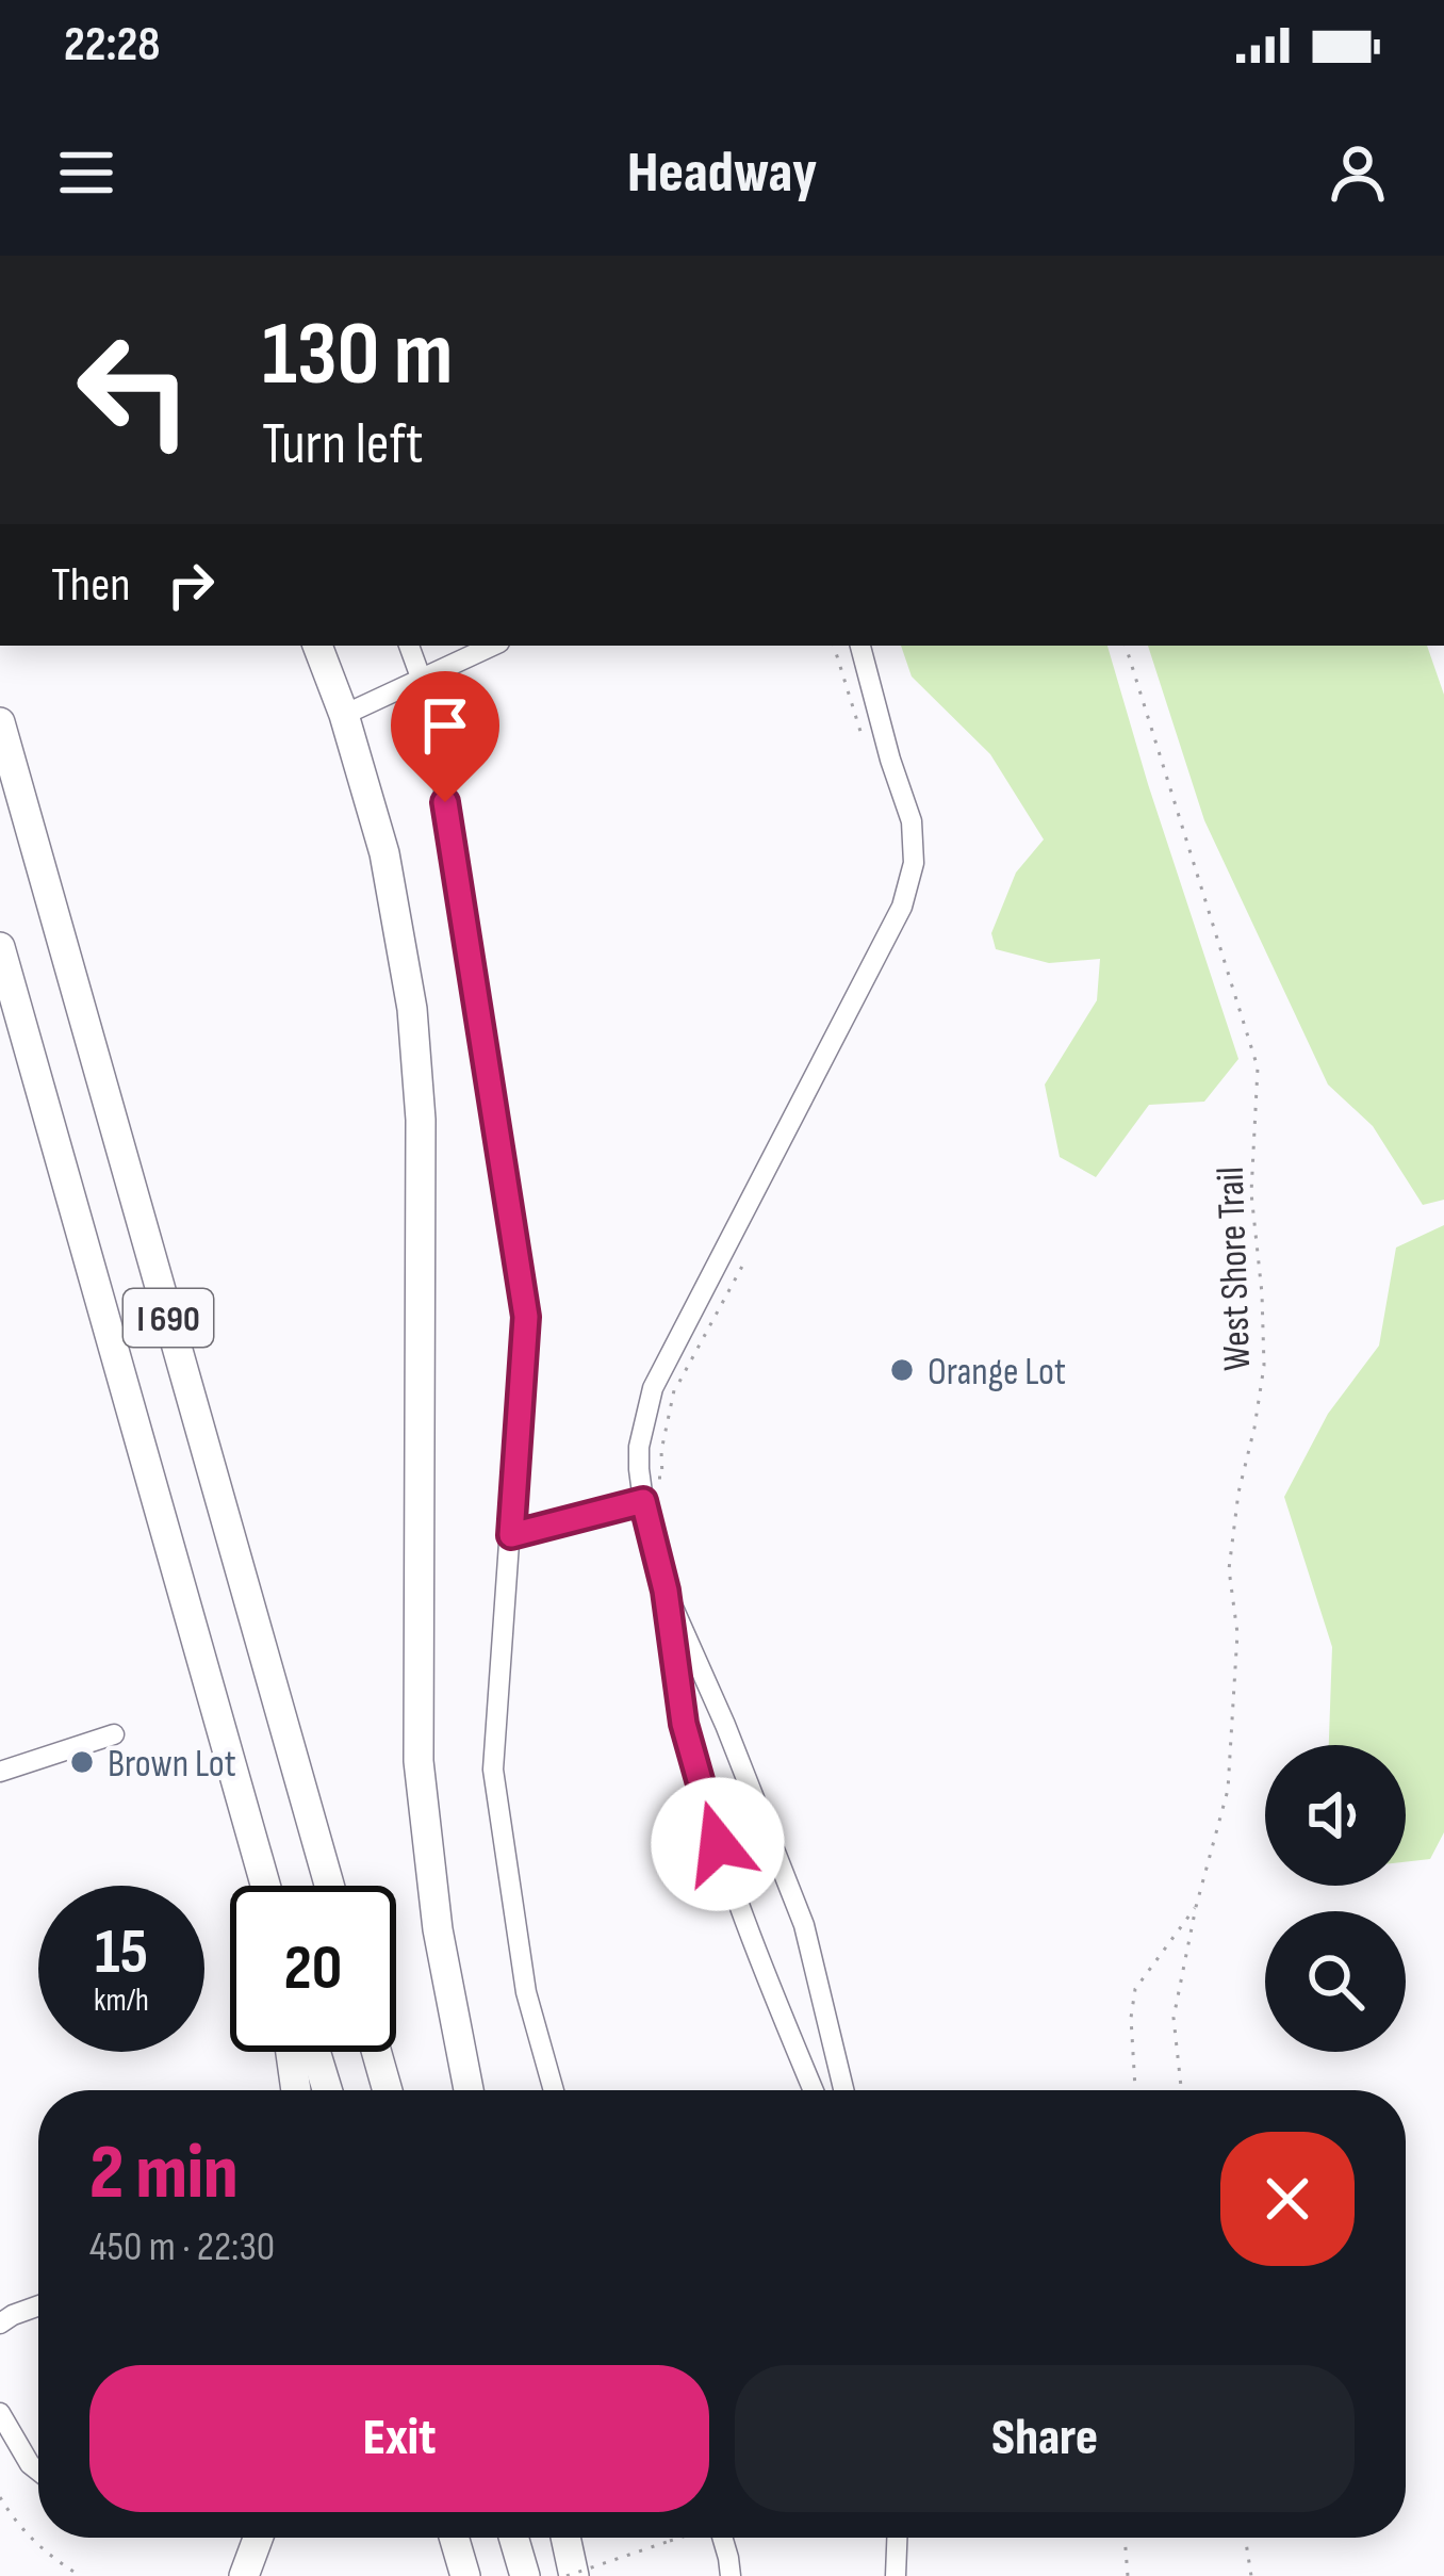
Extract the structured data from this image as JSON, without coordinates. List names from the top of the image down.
{
  "streets": {
    "highway": ["I 690"],
    "path": ["West Shore Trail"]
  },
  "places": ["Orange Lot", "Brown Lot"],
  "page": {
    "status": "22:28",
    "header": "Headway",
    "turn": ["130 m", "Turn left"],
    "then": "Then",
    "speed": "15 km/h",
    "limit": "20",
    "heading": ["2 min", "450 m · 22:30"],
    "buttons": ["Exit", "Share"]
  }
}
